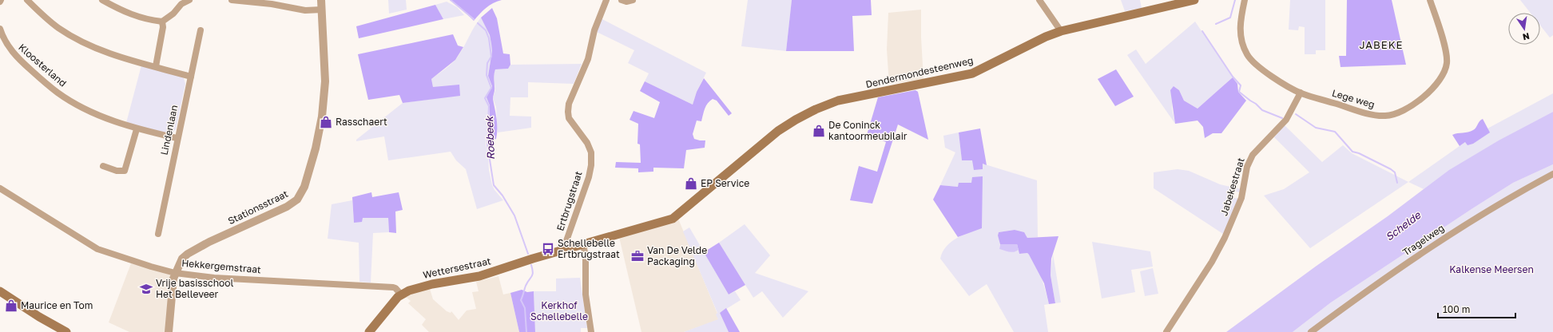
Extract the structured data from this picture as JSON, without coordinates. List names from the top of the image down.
{
  "streets": {
    "main road": ["Dendermondesteenweg", "Wettersestraat"],
    "street": [
      "Kloosterland",
      "Lege weg",
      "Lindenlaan",
      "Jabekestraat",
      "Ertbrugstraat",
      "Stationsstraat",
      "Tragelweg",
      "Hekkergemstraat"
    ]
  },
  "crossings": [
    ["Kloosterland", "Lindenlaan"],
    ["Dendermondesteenweg", "Wettersestraat"],
    ["Lege weg", "Jabekestraat"],
    ["Ertbrugstraat", "Wettersestraat"],
    ["Stationsstraat", "Hekkergemstraat"],
    ["Hekkergemstraat", "Wettersestraat"]
  ],
  "districts": ["JABEKE"],
  "water": ["Roebeek", "Schelde"],
  "parks": ["Kalkense Meersen", "Kerkhof Schellebelle"],
  "places": {
    "shop": [
      "Rasschaert",
      "De Coninck kantoormeubilair",
      "EP Service",
      "Maurice en Tom"
    ],
    "bus stop": ["Schellebelle Ertbrugstraat"],
    "office": ["Van De Velde Packaging"],
    "school or university": ["Vrije basisschool Het Belleveer"]
  },
  "scale_bar": "100 m",
  "north": "bottom"
}
